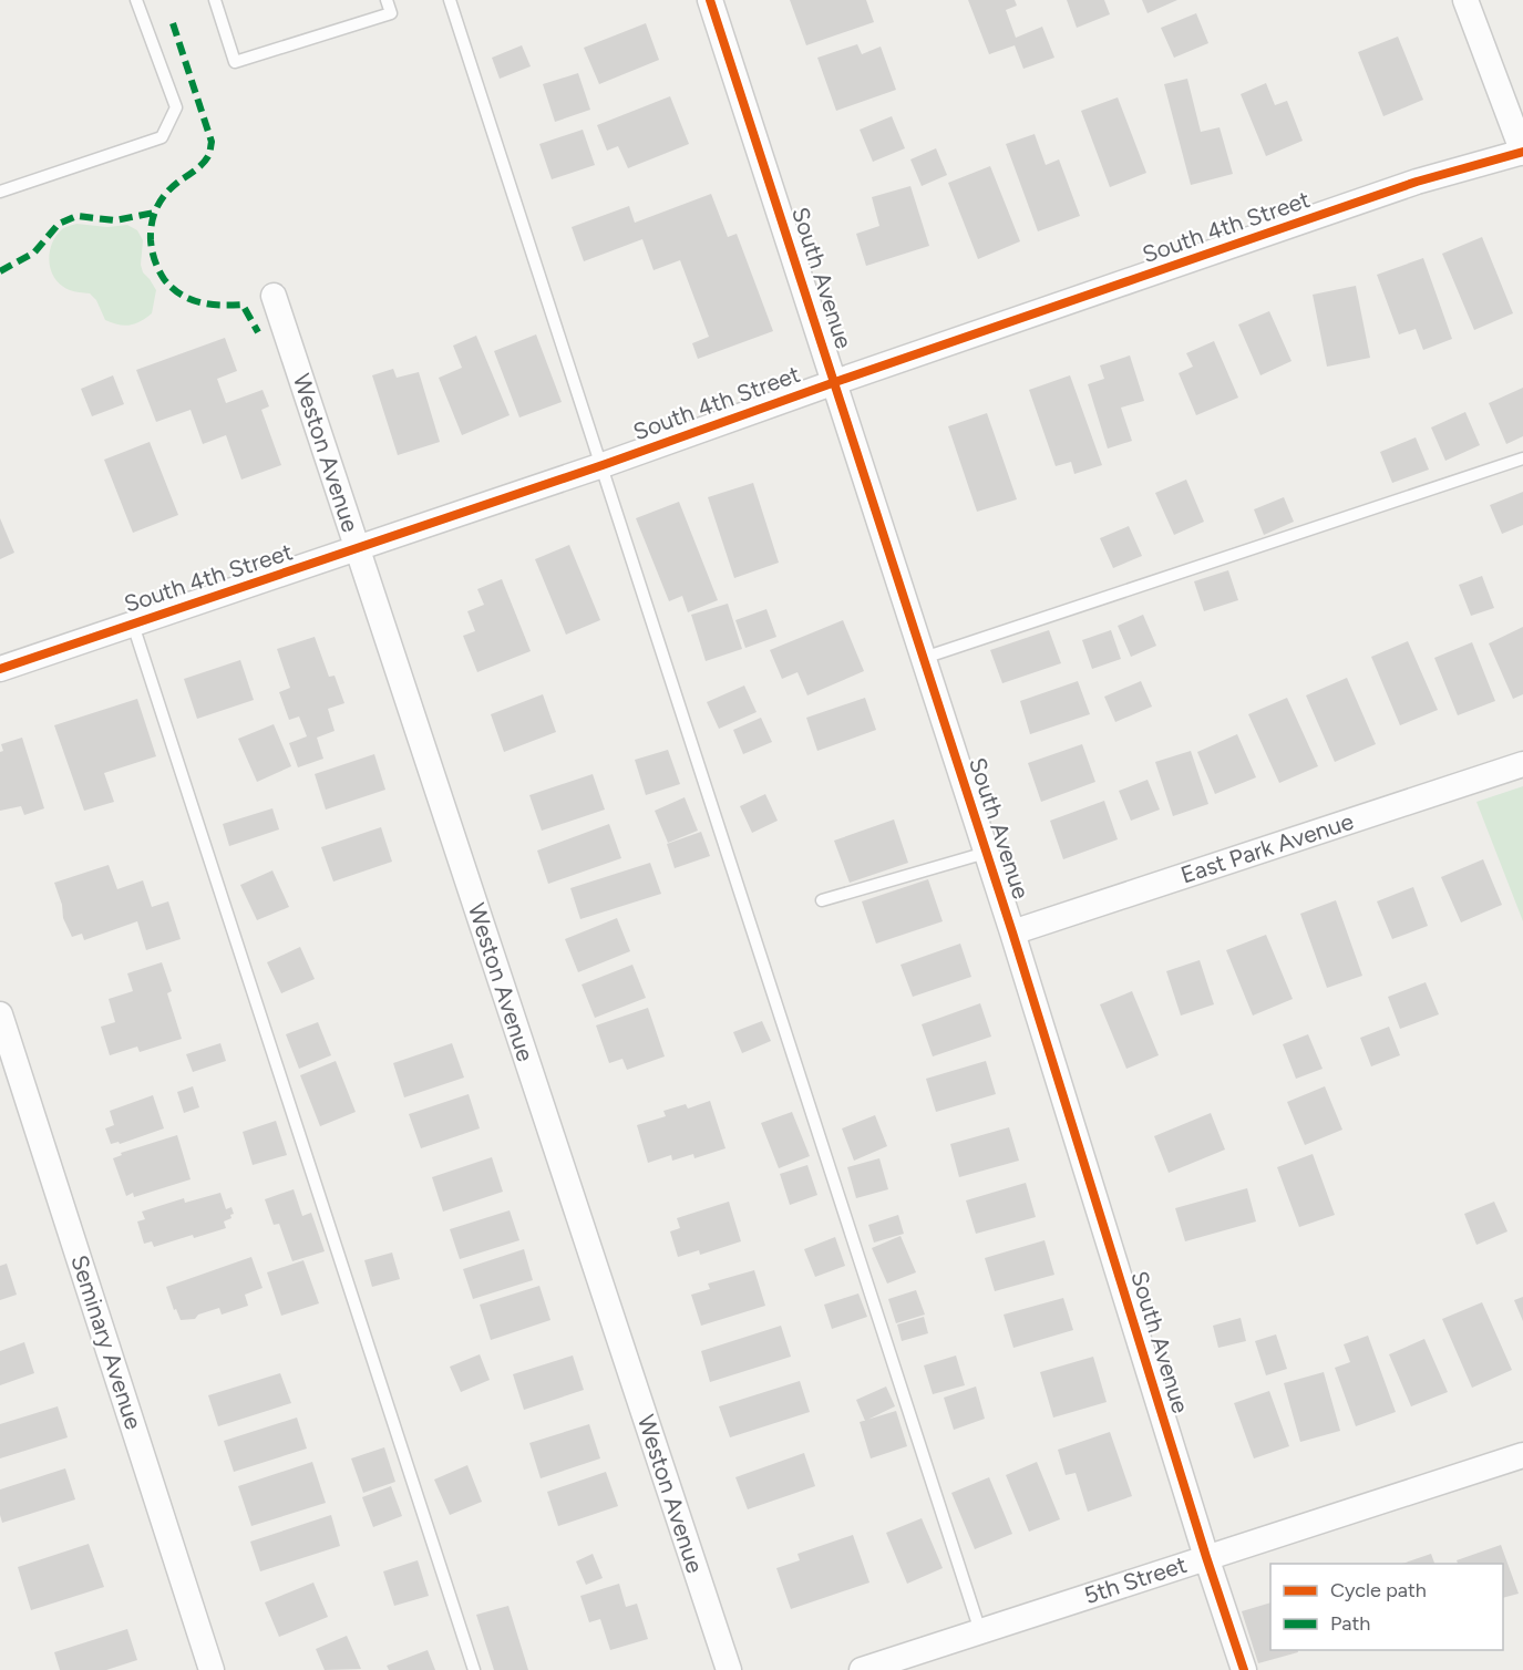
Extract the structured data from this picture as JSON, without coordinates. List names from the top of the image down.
{
  "streets": {
    "street": [
      "South 4th Street",
      "South Avenue",
      "Weston Avenue",
      "East Park Avenue",
      "Seminary Avenue",
      "5th Street"
    ]
  },
  "crossings": [
    ["South 4th Street", "South Avenue"],
    ["South 4th Street", "Weston Avenue"],
    ["South Avenue", "East Park Avenue"],
    ["South Avenue", "5th Street"]
  ],
  "legend": ["Cycle path", "Path"]
}
